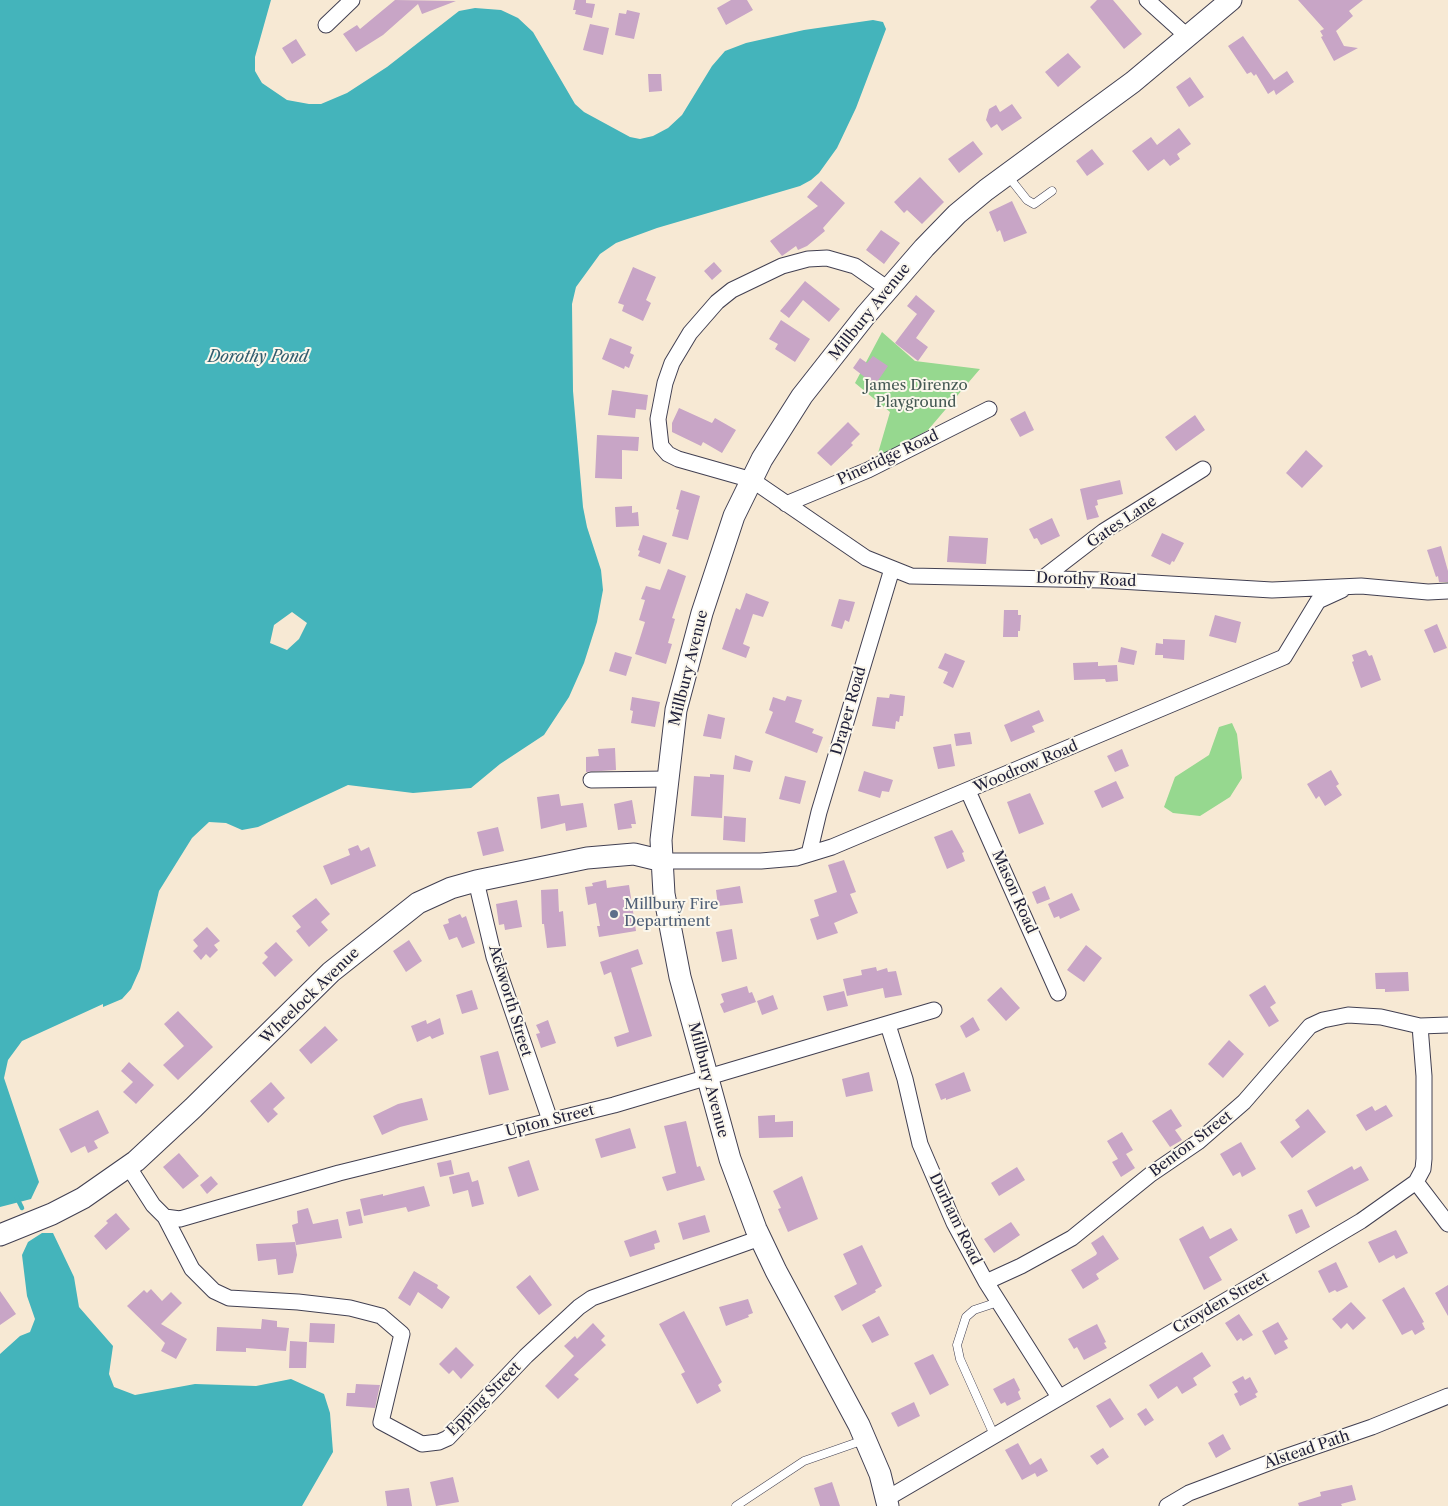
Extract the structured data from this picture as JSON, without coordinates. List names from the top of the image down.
{
  "streets": {
    "main road": ["Millbury Avenue", "Wheelock Avenue"],
    "street": [
      "Pineridge Road",
      "Gates Lane",
      "Dorothy Road",
      "Draper Road",
      "Woodrow Road",
      "Mason Road",
      "Ackworth Street",
      "Upton Street",
      "Benton Street",
      "Durham Road",
      "Croyden Street",
      "Epping Street",
      "Alstead Path"
    ]
  },
  "crossings": [
    ["Millbury Avenue", "Dorothy Road"],
    ["Millbury Avenue", "Woodrow Road"],
    ["Millbury Avenue", "Wheelock Avenue"],
    ["Millbury Avenue", "Upton Street"],
    ["Millbury Avenue", "Croyden Street"],
    ["Millbury Avenue", "Epping Street"],
    ["Pineridge Road", "Dorothy Road"],
    ["Gates Lane", "Dorothy Road"],
    ["Dorothy Road", "Draper Road"],
    ["Dorothy Road", "Woodrow Road"],
    ["Draper Road", "Woodrow Road"],
    ["Woodrow Road", "Mason Road"],
    ["Woodrow Road", "Wheelock Avenue"],
    ["Wheelock Avenue", "Ackworth Street"],
    ["Wheelock Avenue", "Epping Street"],
    ["Ackworth Street", "Upton Street"],
    ["Upton Street", "Durham Road"],
    ["Upton Street", "Epping Street"],
    ["Benton Street", "Durham Road"],
    ["Durham Road", "Croyden Street"]
  ],
  "water": ["Dorothy Pond"],
  "parks": ["James Direnzo Playground"],
  "places": ["Millbury Fire Department"]
}
